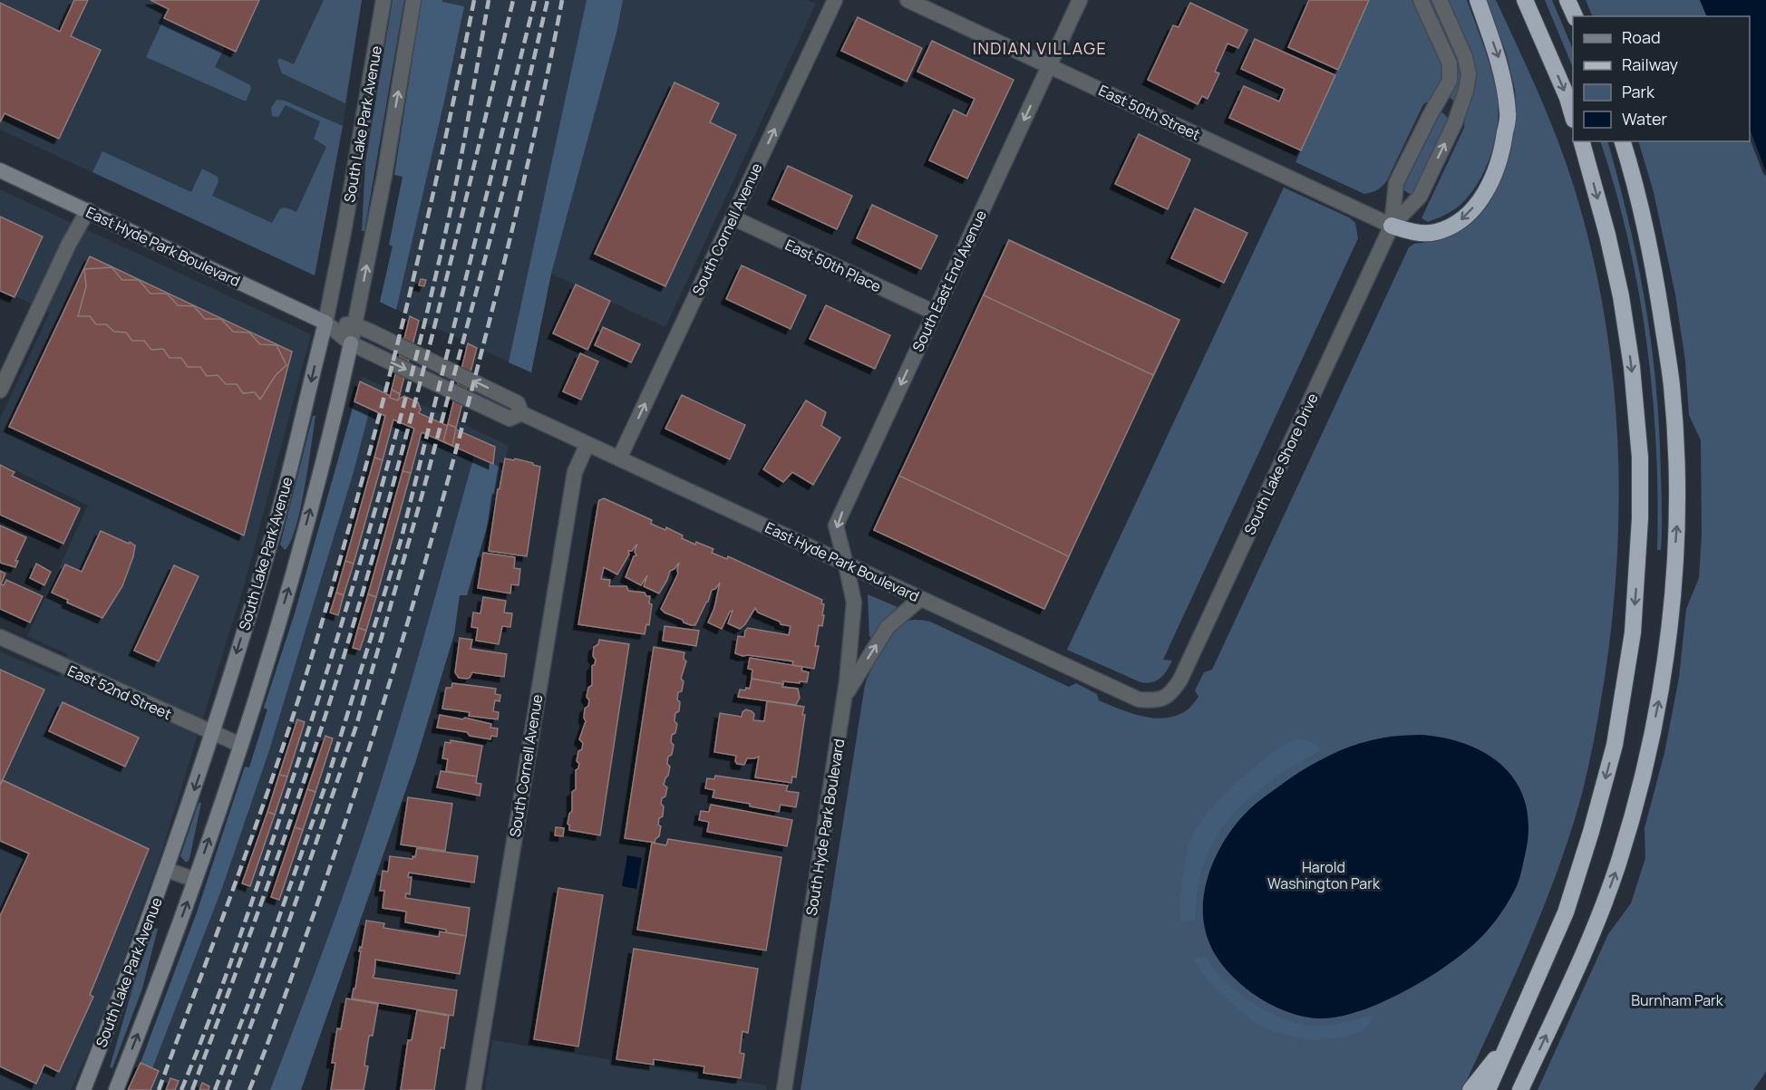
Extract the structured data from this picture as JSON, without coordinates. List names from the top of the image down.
{
  "streets": {
    "main road": ["South Lake Park Avenue", "East Hyde Park Boulevard"],
    "street": [
      "East 50th Street",
      "South Cornell Avenue",
      "East 50th Place",
      "South East End Avenue",
      "South Lake Shore Drive",
      "East 52nd Street",
      "South Hyde Park Boulevard"
    ]
  },
  "crossings": [
    ["East 50th Street", "South East End Avenue"],
    ["East 50th Street", "South Lake Shore Drive"],
    ["South Lake Park Avenue", "East Hyde Park Boulevard"],
    ["South Lake Park Avenue", "East 52nd Street"],
    ["South Cornell Avenue", "East Hyde Park Boulevard"],
    ["South Cornell Avenue", "East 50th Place"],
    ["East Hyde Park Boulevard", "South East End Avenue"],
    ["East Hyde Park Boulevard", "South Lake Shore Drive"],
    ["East Hyde Park Boulevard", "South Hyde Park Boulevard"],
    ["East 50th Place", "South East End Avenue"],
    ["South East End Avenue", "South Hyde Park Boulevard"]
  ],
  "one_way": ["South Cornell Avenue", "South East End Avenue"],
  "districts": ["INDIAN VILLAGE"],
  "parks": ["Harold Washington Park", "Burnham Park"],
  "legend": [
    "Road",
    "Railway",
    "Park",
    "Water"
  ]
}
